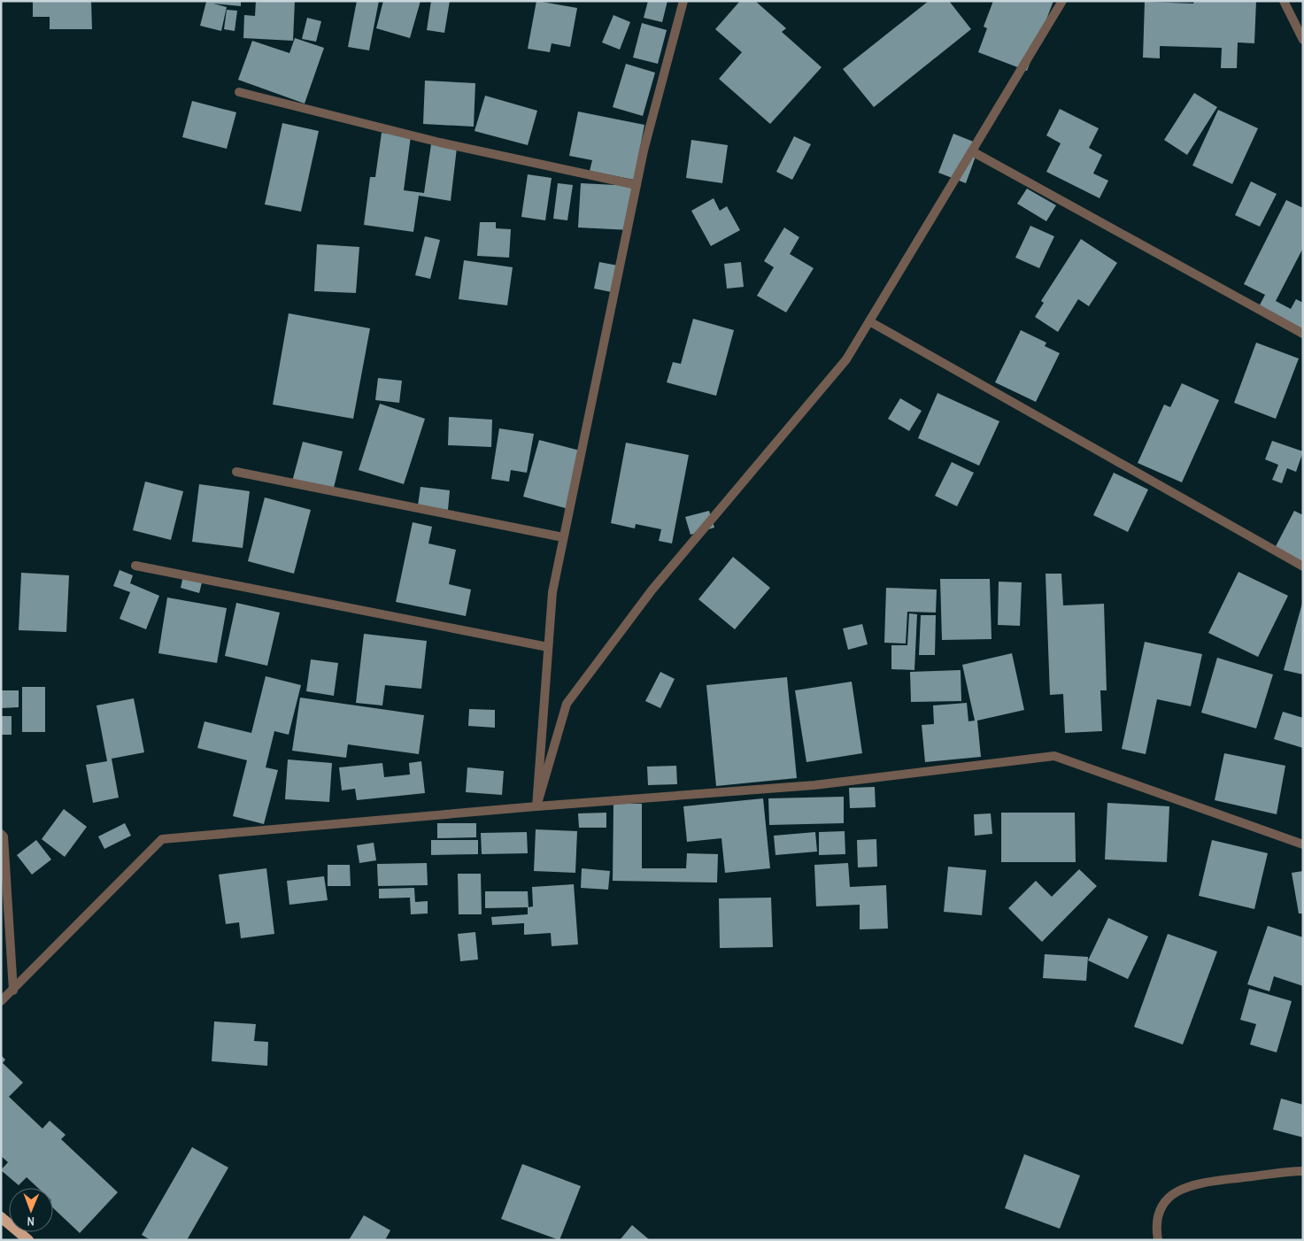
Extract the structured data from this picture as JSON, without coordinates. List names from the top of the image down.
{
  "north": "bottom"
}
